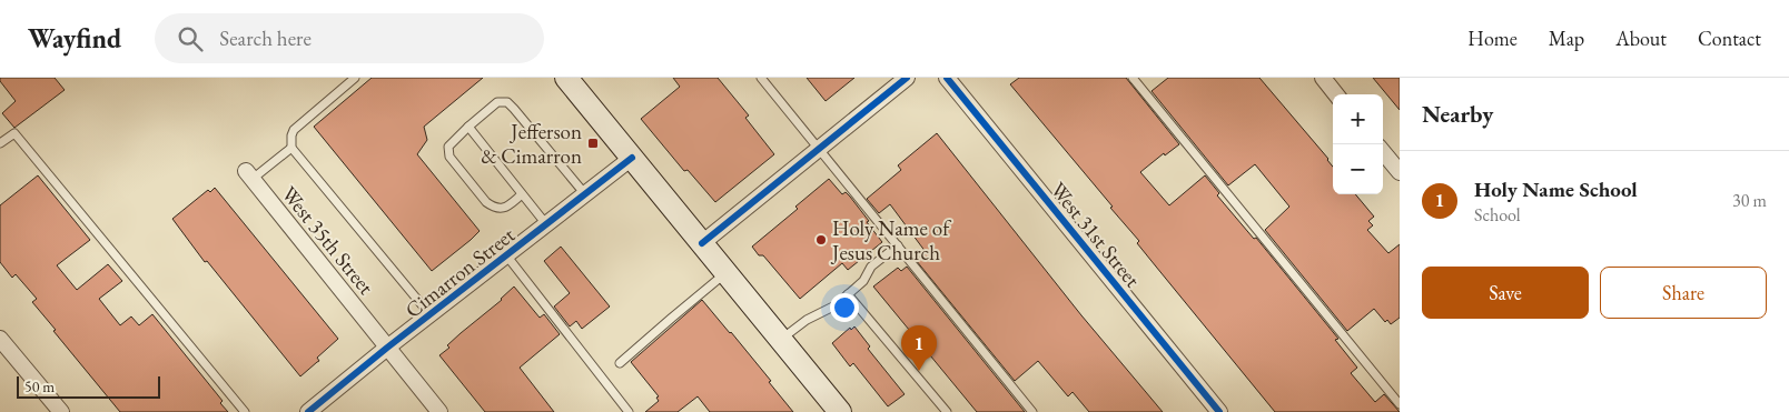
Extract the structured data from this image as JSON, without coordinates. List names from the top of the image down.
{
  "streets": {
    "street": ["West 31st Street", "West 35th Street", "Cimarron Street"]
  },
  "crossings": [
    ["West 35th Street", "Cimarron Street"]
  ],
  "places": {
    "transit": ["Jefferson & Cimarron"],
    "other": ["Holy Name of Jesus Church"]
  },
  "scale_bar": "50 m",
  "page": {
    "header": "Wayfind",
    "search": "Search here",
    "nav": [
      "Home",
      "Map",
      "About",
      "Contact"
    ],
    "heading": "Nearby",
    "map_buttons": ["+", "−"],
    "list": [
      {
        "mark": "1",
        "name": "Holy Name School",
        "note": "School",
        "value": "30 m"
      }
    ],
    "buttons": ["Save", "Share"],
    "pins": "1",
    "scale": "50 m"
  }
}
